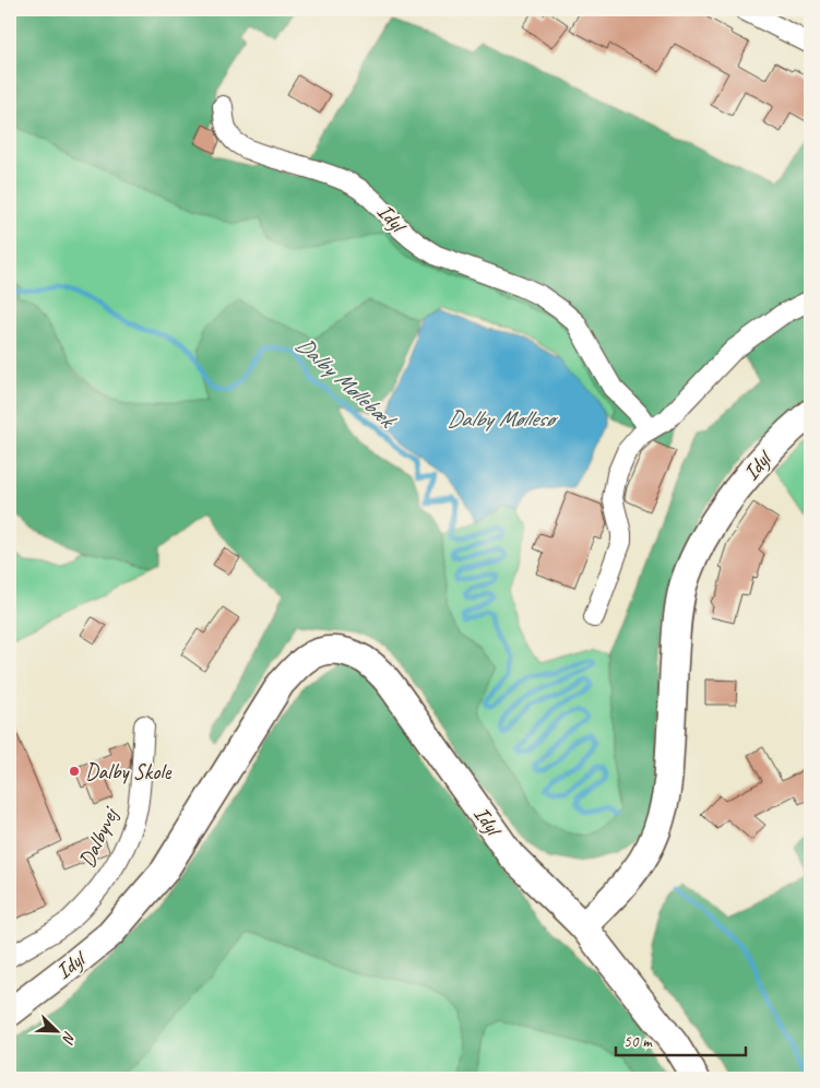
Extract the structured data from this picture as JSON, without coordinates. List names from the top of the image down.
{
  "streets": {
    "street": ["Idyl", "Dalbyvej"]
  },
  "water": ["Dalby Møllebæk", "Dalby Møllesø"],
  "places": ["Dalby Skole"],
  "scale_bar": "50 m",
  "north": "bottom right"
}
